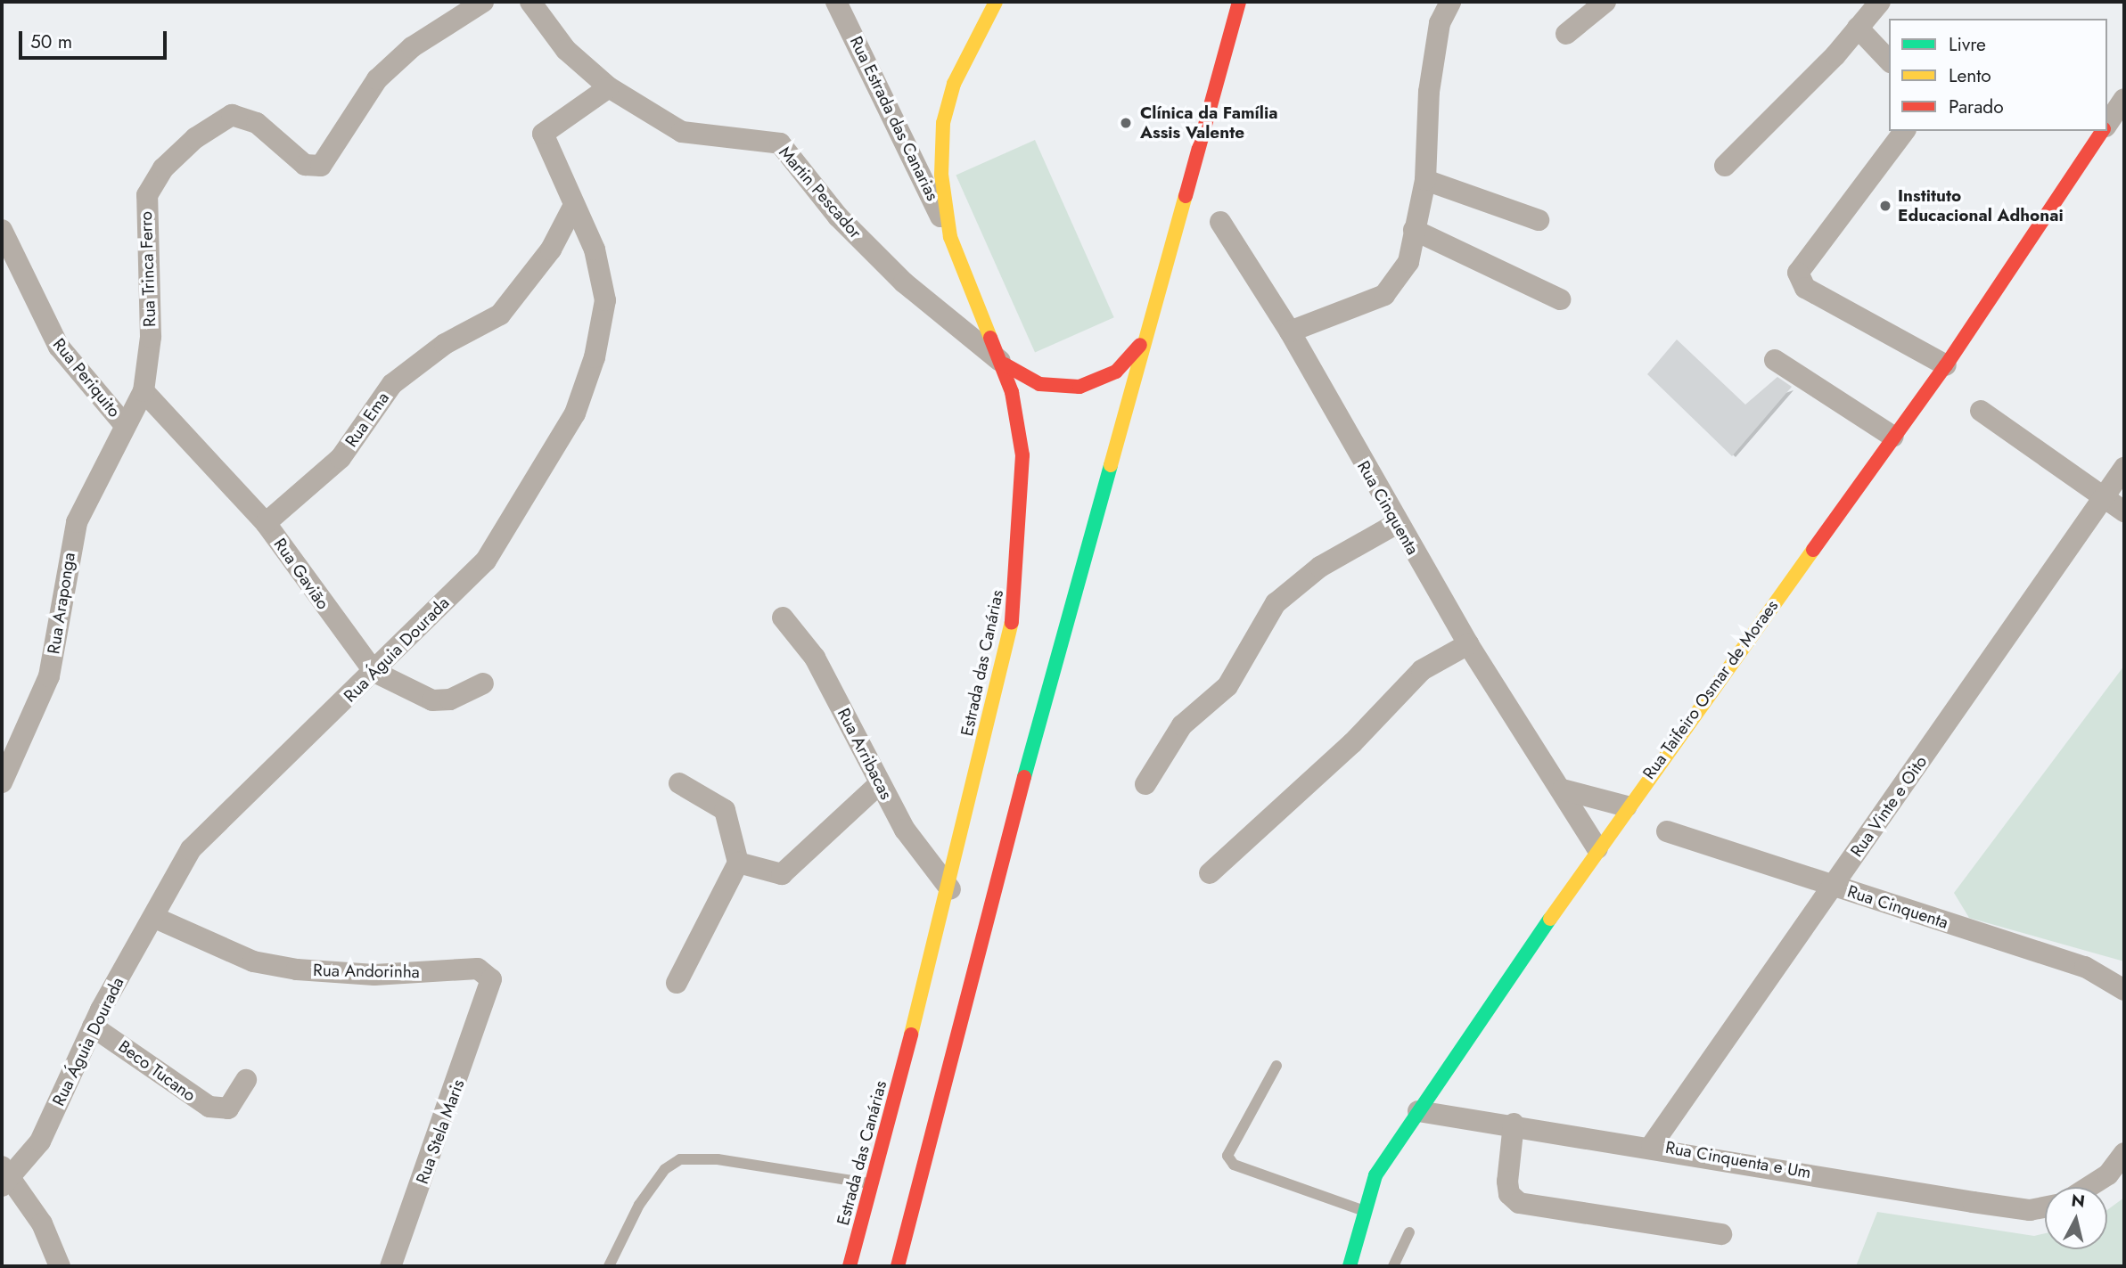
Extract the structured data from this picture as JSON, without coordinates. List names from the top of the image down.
{
  "streets": {
    "main road": ["Estrada das Canárias", "Rua Taifeiro Osmar de Moraes"],
    "street": [
      "Rua Estrada das Canarias",
      "Martin Pescador",
      "Rua Trinca Ferro",
      "Rua Periquito",
      "Rua Ema",
      "Rua Cinquenta",
      "Rua Gavião",
      "Rua Araponga",
      "Rua Águia Dourada",
      "Rua Arribacas",
      "Rua Vinte e Oito",
      "Rua Andorinha",
      "Beco Tucano",
      "Rua Stela Maris",
      "Rua Cinquenta e Um"
    ]
  },
  "crossings": [
    ["Rua Estrada das Canarias", "Estrada das Canárias"],
    ["Martin Pescador", "Rua Águia Dourada"],
    ["Martin Pescador", "Estrada das Canárias"],
    ["Rua Trinca Ferro", "Rua Periquito"],
    ["Rua Trinca Ferro", "Rua Gavião"],
    ["Rua Trinca Ferro", "Rua Araponga"],
    ["Rua Periquito", "Rua Araponga"],
    ["Rua Ema", "Rua Gavião"],
    ["Rua Ema", "Rua Águia Dourada"],
    ["Rua Cinquenta", "Rua Taifeiro Osmar de Moraes"],
    ["Rua Cinquenta", "Rua Vinte e Oito"],
    ["Rua Gavião", "Rua Águia Dourada"],
    ["Rua Águia Dourada", "Rua Andorinha"],
    ["Rua Águia Dourada", "Beco Tucano"],
    ["Estrada das Canárias", "Rua Arribacas"],
    ["Rua Taifeiro Osmar de Moraes", "Rua Cinquenta e Um"],
    ["Rua Vinte e Oito", "Rua Cinquenta e Um"],
    ["Rua Andorinha", "Rua Stela Maris"]
  ],
  "places": ["Clínica da Família Assis Valente", "Instituto Educacional Adhonai"],
  "legend": ["Livre", "Lento", "Parado"],
  "scale_bar": "50 m",
  "north": "top"
}
